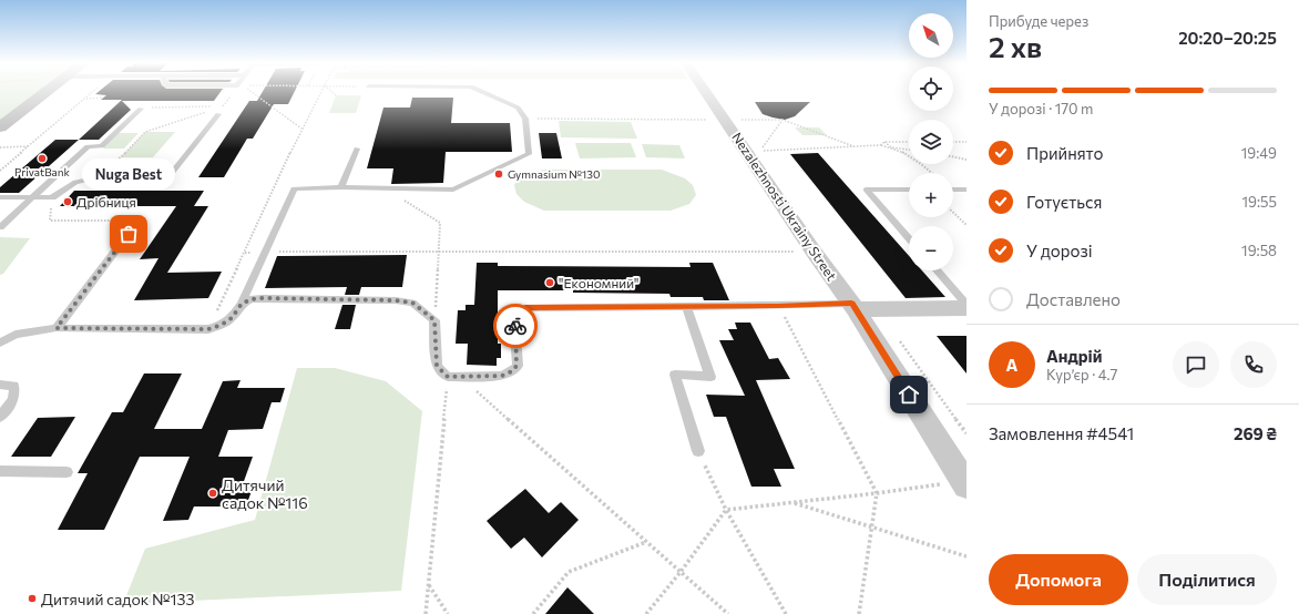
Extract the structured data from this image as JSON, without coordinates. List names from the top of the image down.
{
  "streets": {
    "street": ["Nezalezhnosti Ukrainy Street"]
  },
  "places": [
    "PrivatBank",
    "Gymnasium №130",
    "Дрібниця",
    "Nuga Best",
    "\"Економний\"",
    "Дитячий садок №116",
    "Дитячий садок №133"
  ],
  "north": "top left",
  "page": {
    "heading": ["2 хв", "Прибуде через", "20:20–20:25"],
    "panel": [
      "Андрій",
      "Кур’єр · 4.7",
      "Замовлення #4541",
      "269 ₴"
    ],
    "map_buttons": ["+", "−"],
    "bar": "У дорозі · 170 m",
    "list": [
      ["Прийнято", "19:49"],
      ["Готується", "19:55"],
      ["У дорозі", "19:58"],
      "Доставлено"
    ],
    "bubble": "Nuga Best",
    "round": "А",
    "buttons": ["Допомога", "Поділитися"]
  }
}
